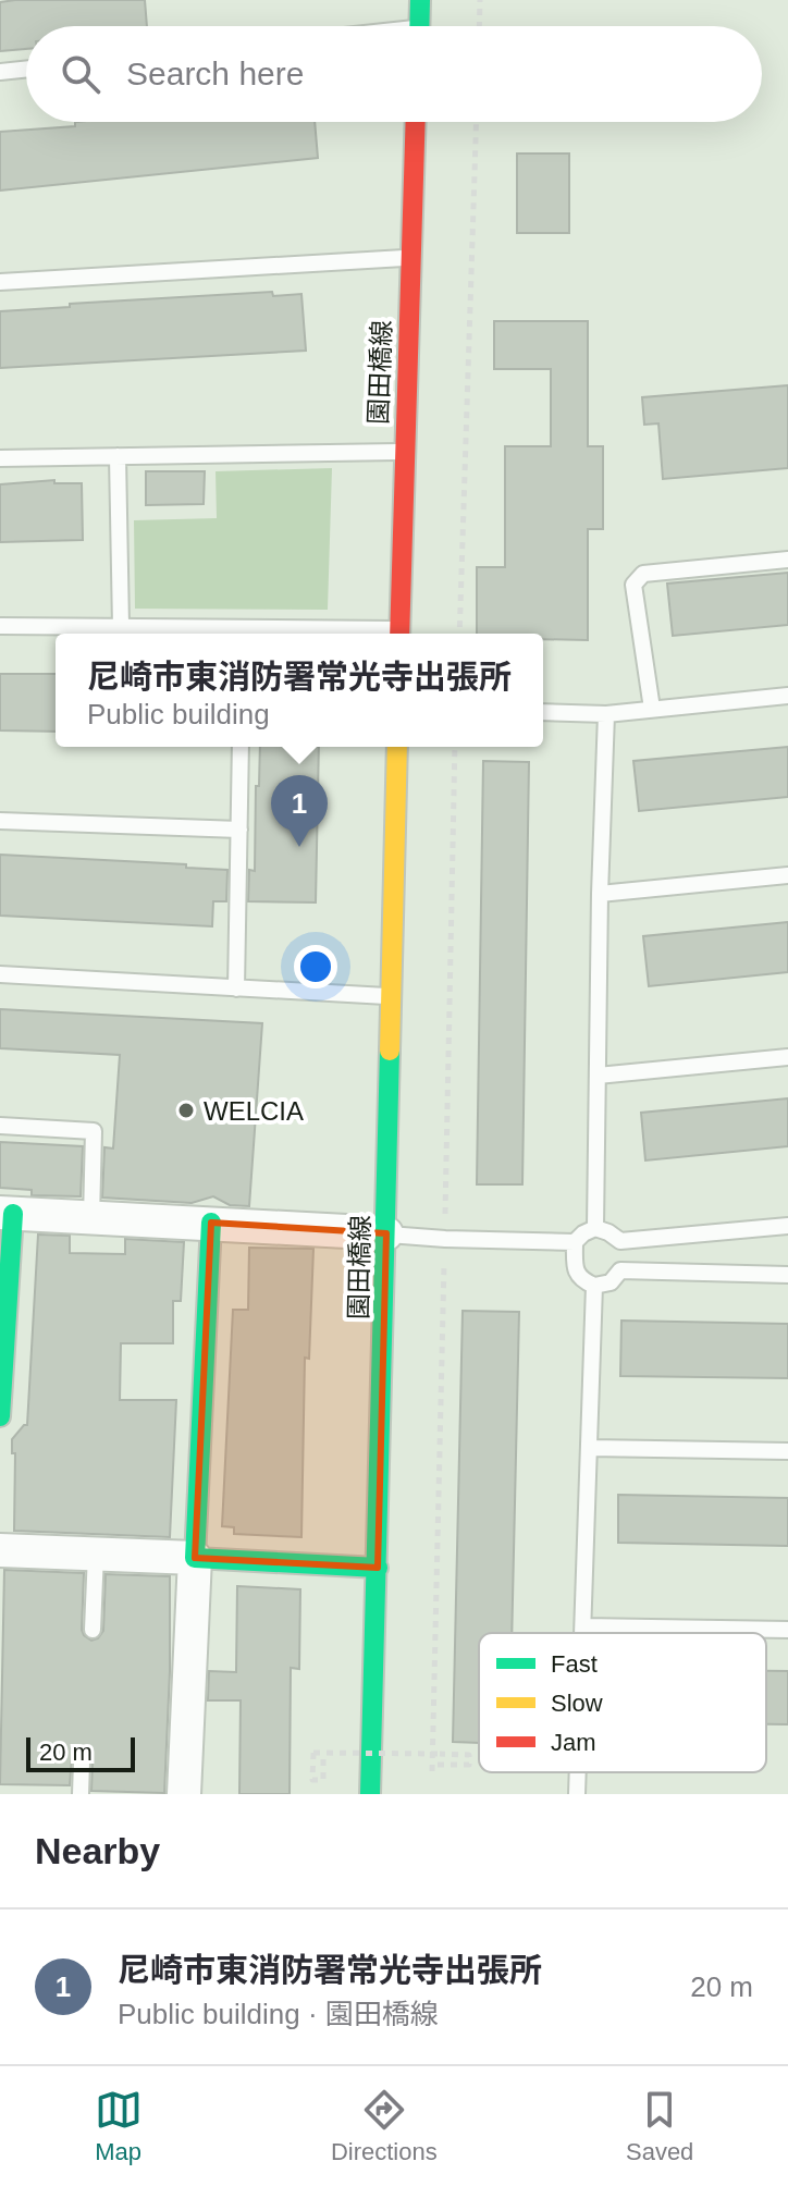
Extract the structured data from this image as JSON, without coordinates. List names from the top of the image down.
{
  "streets": {
    "street": ["園田橋線"]
  },
  "places": ["WELCIA"],
  "legend": ["Fast", "Slow", "Jam"],
  "scale_bar": "20 m",
  "page": {
    "search": "Search here",
    "popup": ["尼崎市東消防署常光寺出張所", "Public building"],
    "pins": "1",
    "scale": "20 m",
    "heading": "Nearby",
    "list": [
      {
        "mark": "1",
        "name": "尼崎市東消防署常光寺出張所",
        "note": "Public building · 園田橋線",
        "value": "20 m"
      }
    ],
    "nav": ["Map", "Directions", "Saved"]
  }
}
